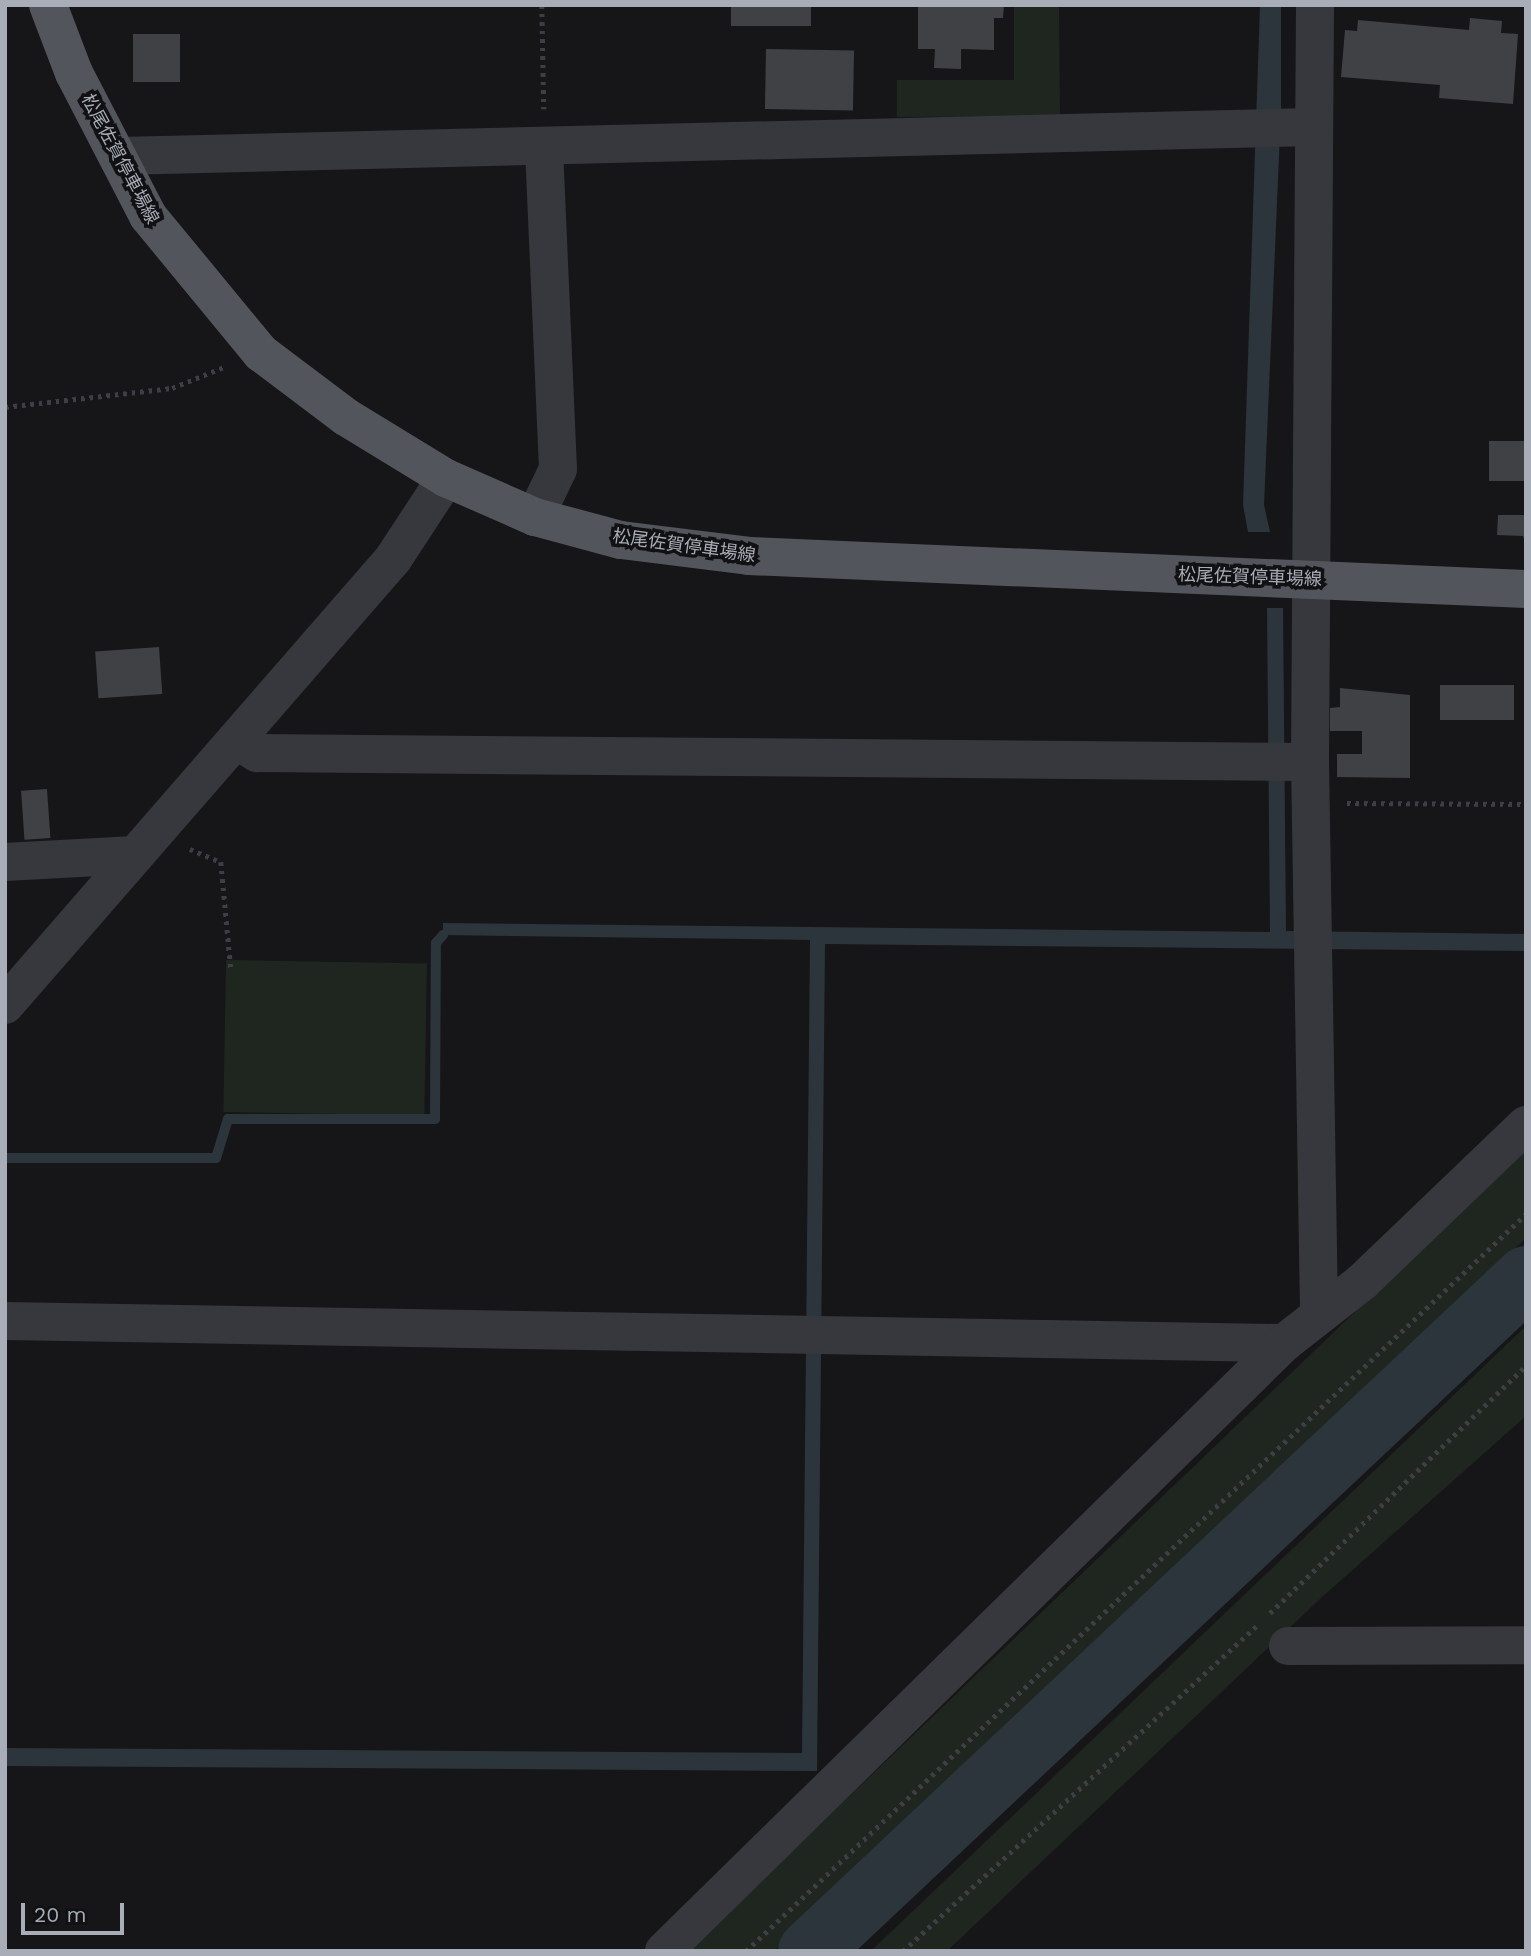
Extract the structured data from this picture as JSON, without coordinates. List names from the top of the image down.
{
  "streets": {
    "main road": ["松尾佐賀停車場線"]
  },
  "scale_bar": "20 m"
}
